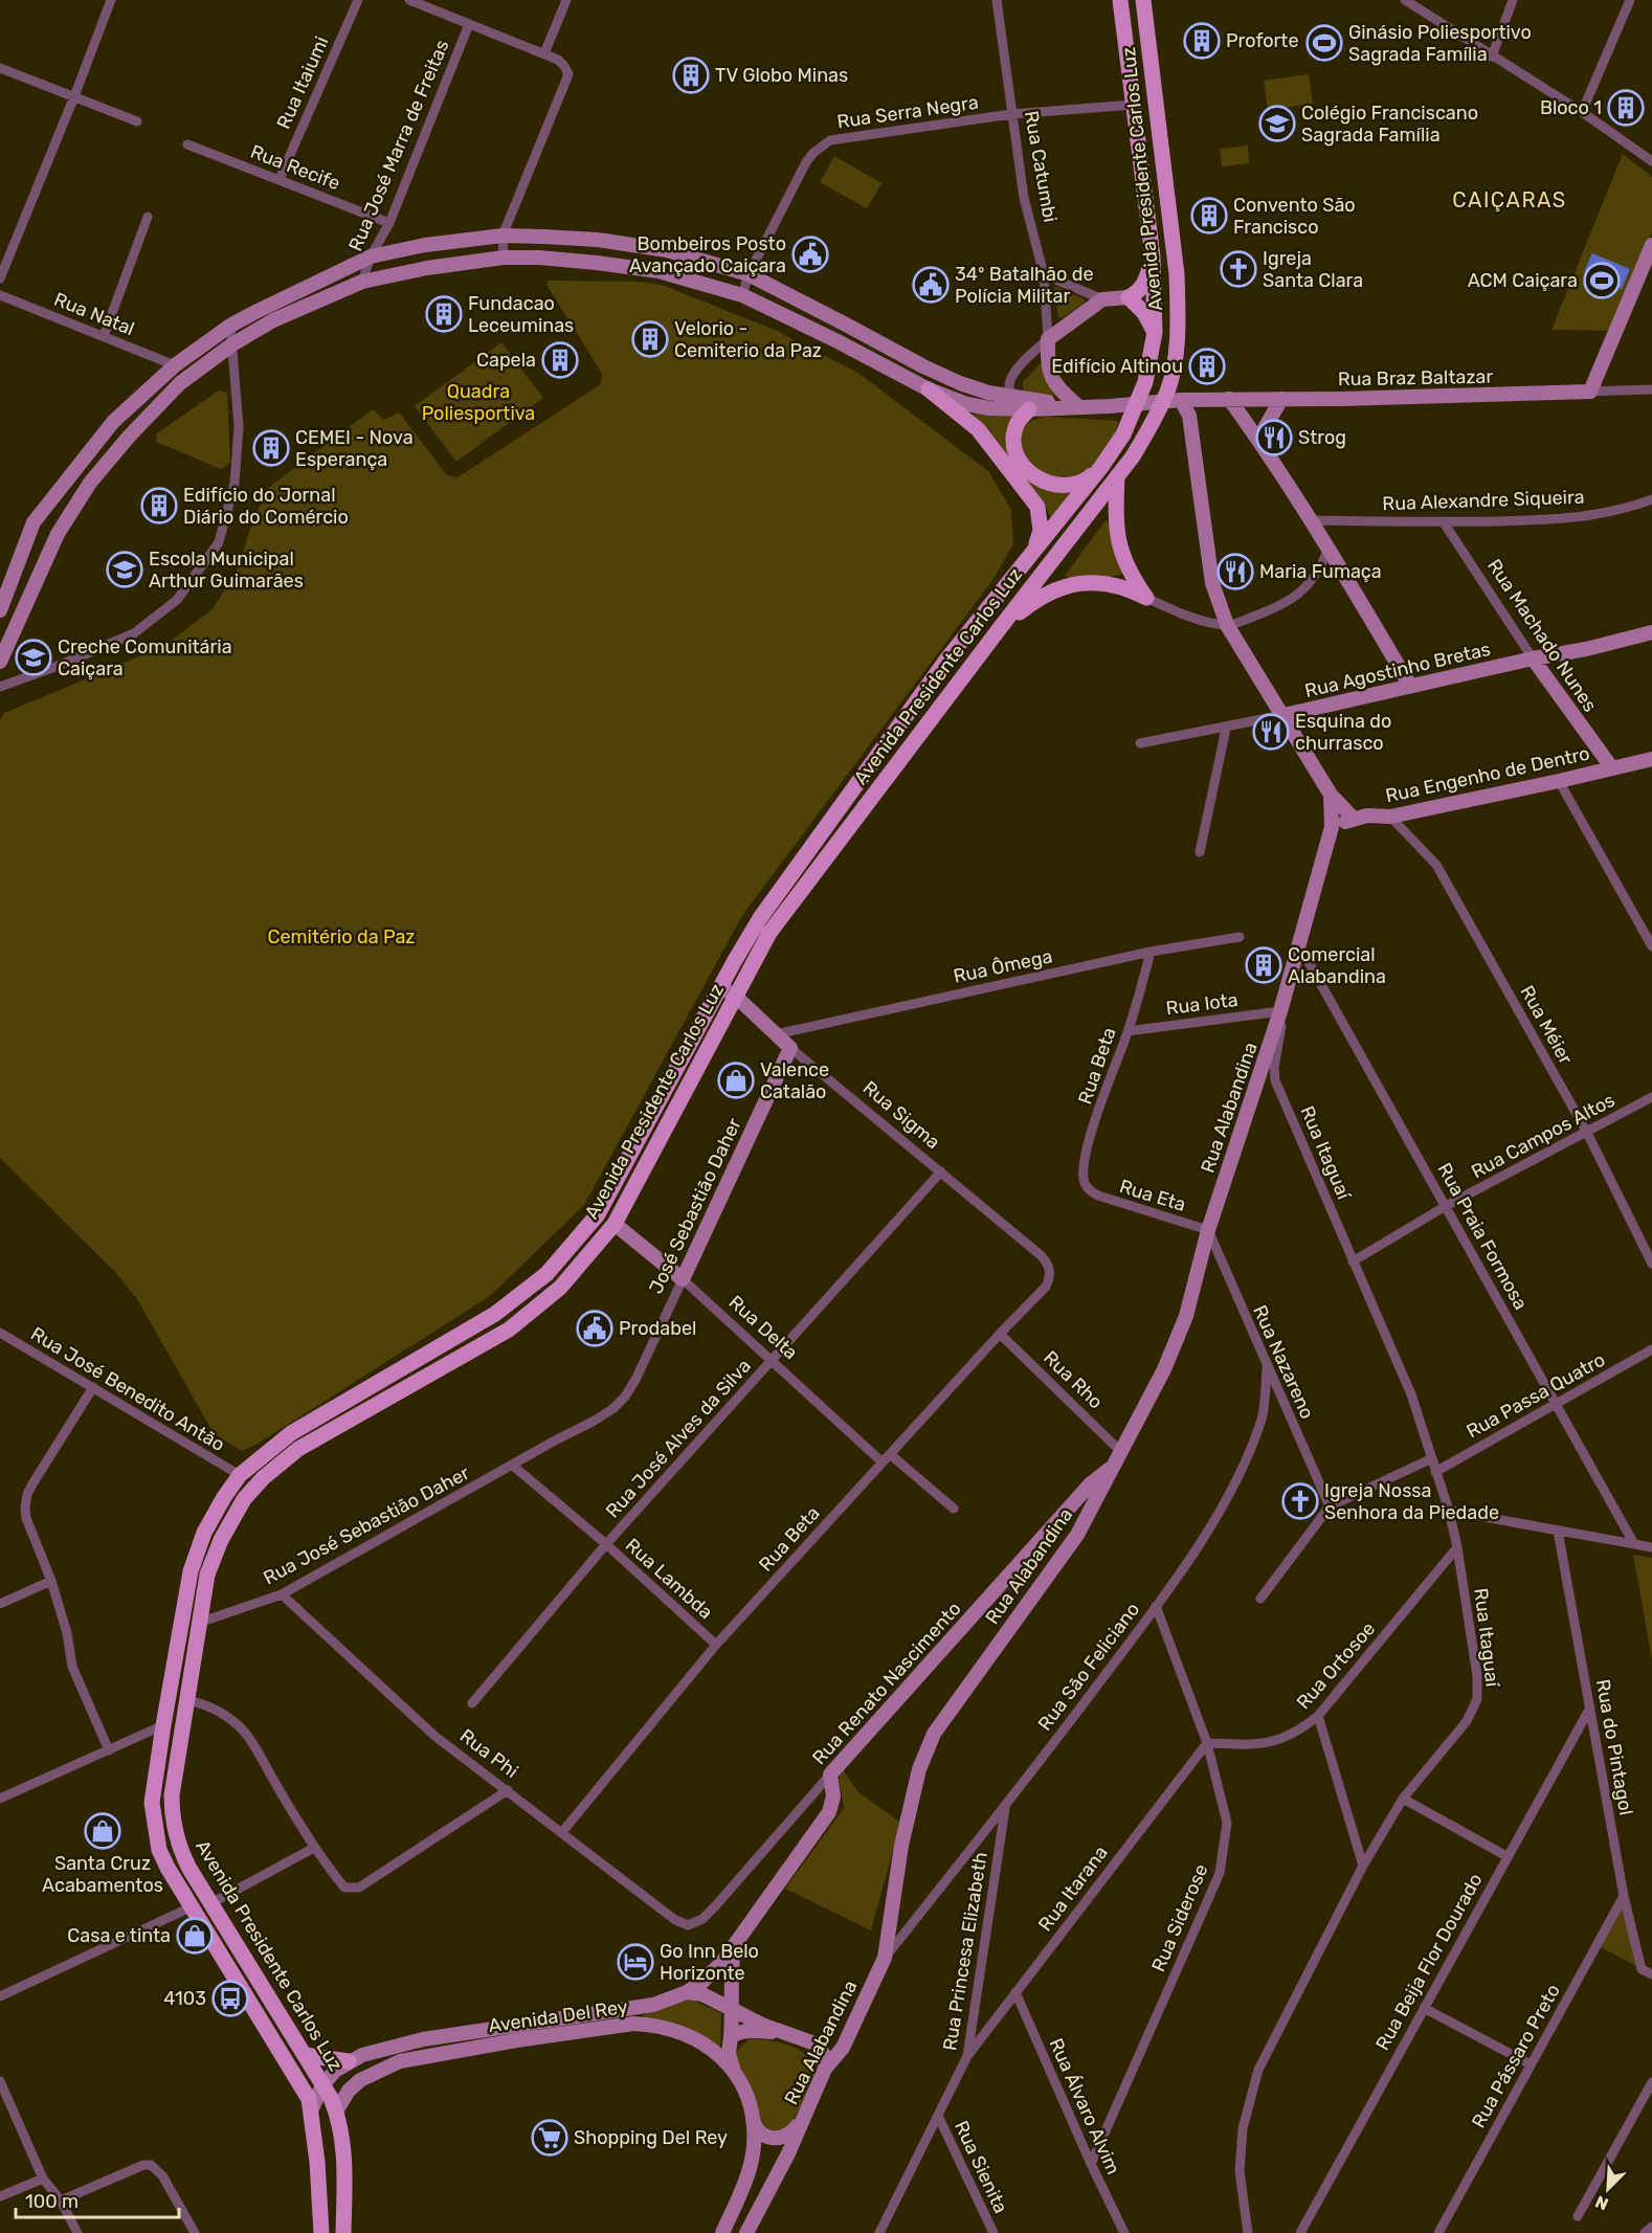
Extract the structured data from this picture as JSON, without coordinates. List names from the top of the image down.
{
  "streets": {
    "main road": ["Avenida Presidente Carlos Luz"],
    "street": [
      "Rua Itaiumi",
      "Rua Serra Negra",
      "Rua José Marra de Freitas",
      "Rua Catumbi",
      "Rua Recife",
      "Rua Natal",
      "Rua Braz Baltazar",
      "Rua Alexandre Siqueira",
      "Rua Machado Nunes",
      "Rua Agostinho Bretas",
      "Rua Engenho de Dentro",
      "Rua Ômega",
      "Rua Iota",
      "Rua Méier",
      "Rua Beta",
      "Rua Alabandina",
      "Rua Sigma",
      "Rua Campos Altos",
      "Rua Itaguaí",
      "Rua Eta",
      "José Sebastião Daher",
      "Rua Praia Formosa",
      "Rua Delta",
      "Rua Nazareno",
      "Rua Rho",
      "Rua José Benedito Antão",
      "Rua Passa Quatro",
      "Rua José Alves da Silva",
      "Rua José Sebastião Daher",
      "Rua Lambda",
      "Rua Ortosoe",
      "Rua São Feliciano",
      "Rua Renato Nascimento",
      "Rua do Pintagol",
      "Rua Phi",
      "Rua Itarana",
      "Rua Siderose",
      "Rua Princesa Elizabeth",
      "Rua Beija Flor Dourado",
      "Avenida Del Rey",
      "Rua Pássaro Preto",
      "Rua Álvaro Alvim",
      "Rua Sienita"
    ]
  },
  "crossings": [
    ["Rua Itaiumi", "Rua Recife"],
    ["Rua Serra Negra", "Rua Catumbi"],
    ["Rua Serra Negra", "Avenida Presidente Carlos Luz"],
    ["Rua José Marra de Freitas", "Rua Recife"],
    ["Rua Catumbi", "Rua Braz Baltazar"],
    ["Avenida Presidente Carlos Luz", "Rua Sigma"],
    ["Avenida Presidente Carlos Luz", "Rua Delta"],
    ["Avenida Presidente Carlos Luz", "Rua José Benedito Antão"],
    ["Avenida Presidente Carlos Luz", "Rua José Sebastião Daher"],
    ["Avenida Presidente Carlos Luz", "Avenida Del Rey"],
    ["Rua Alexandre Siqueira", "Rua Machado Nunes"],
    ["Rua Machado Nunes", "Rua Agostinho Bretas"],
    ["Rua Machado Nunes", "Rua Engenho de Dentro"],
    ["Rua Engenho de Dentro", "Rua Méier"],
    ["Rua Engenho de Dentro", "Rua Alabandina"],
    ["Rua Ômega", "Rua Beta"],
    ["Rua Ômega", "Rua Sigma"],
    ["Rua Iota", "Rua Beta"],
    ["Rua Iota", "Rua Alabandina"],
    ["Rua Iota", "Rua Itaguaí"],
    ["Rua Méier", "Rua Campos Altos"],
    ["Rua Beta", "Rua Sigma"],
    ["Rua Beta", "Rua Eta"],
    ["Rua Beta", "Rua Delta"],
    ["Rua Beta", "Rua Rho"],
    ["Rua Beta", "Rua Lambda"],
    ["Rua Beta", "Rua Phi"],
    ["Rua Alabandina", "Rua Itaguaí"],
    ["Rua Alabandina", "Rua Eta"],
    ["Rua Alabandina", "Rua Praia Formosa"],
    ["Rua Alabandina", "Rua Nazareno"],
    ["Rua Alabandina", "Rua Rho"],
    ["Rua Alabandina", "Rua São Feliciano"],
    ["Rua Alabandina", "Rua Renato Nascimento"],
    ["Rua Sigma", "José Sebastião Daher"],
    ["Rua Sigma", "Rua José Alves da Silva"],
    ["Rua Campos Altos", "Rua Itaguaí"],
    ["Rua Campos Altos", "Rua Praia Formosa"],
    ["Rua Itaguaí", "Rua Passa Quatro"],
    ["Rua Itaguaí", "Rua Ortosoe"],
    ["Rua Eta", "Rua Nazareno"],
    ["José Sebastião Daher", "Rua Delta"],
    ["José Sebastião Daher", "Rua José Sebastião Daher"],
    ["José Sebastião Daher", "Rua Lambda"],
    ["Rua Praia Formosa", "Rua Passa Quatro"],
    ["Rua Delta", "Rua José Alves da Silva"],
    ["Rua Nazareno", "Rua São Feliciano"],
    ["Rua José Alves da Silva", "Rua Lambda"],
    ["Rua José Sebastião Daher", "Rua Lambda"],
    ["Rua José Sebastião Daher", "Rua Phi"],
    ["Rua Ortosoe", "Rua Itarana"],
    ["Rua Ortosoe", "Rua Siderose"],
    ["Rua São Feliciano", "Rua Siderose"],
    ["Rua São Feliciano", "Rua Princesa Elizabeth"],
    ["Rua Renato Nascimento", "Rua Phi"],
    ["Rua Renato Nascimento", "Avenida Del Rey"],
    ["Rua do Pintagol", "Rua Beija Flor Dourado"],
    ["Rua do Pintagol", "Rua Pássaro Preto"],
    ["Rua Itarana", "Rua Siderose"],
    ["Rua Itarana", "Rua Princesa Elizabeth"],
    ["Rua Itarana", "Rua Álvaro Alvim"],
    ["Rua Siderose", "Rua Álvaro Alvim"],
    ["Rua Princesa Elizabeth", "Rua Sienita"]
  ],
  "districts": ["CAIÇARAS"],
  "parks": ["Quadra Poliesportiva", "Cemitério da Paz"],
  "places": {
    "building": [
      "Proforte",
      "TV Globo Minas",
      "Bloco 1",
      "Convento São Francisco",
      "Fundacao Leceuminas",
      "Velorio - Cemiterio da Paz",
      "Capela",
      "Edifício Altinou",
      "CEMEI - Nova Esperança",
      "Edifício do Jornal Diário do Comércio",
      "Comercial Alabandina"
    ],
    "sports": ["Ginásio Poliesportivo Sagrada Família", "ACM Caiçara"],
    "school or university": ["Colégio Franciscano Sagrada Família", "Escola Municipal Arthur Guimarães", "Creche Comunitária Caiçara"],
    "public building": ["Bombeiros Posto Avançado Caiçara", "34º Batalhão de Polícia Militar", "Prodabel"],
    "church": ["Igreja Santa Clara", "Igreja Nossa Senhora da Piedade"],
    "restaurant": ["Strog", "Maria Fumaça", "Esquina do churrasco"],
    "shop": ["Valence Catalão", "Santa Cruz Acabamentos", "Casa e tinta"],
    "hotel": ["Go Inn Belo Horizonte"],
    "bus stop": ["4103"],
    "supermarket": ["Shopping Del Rey"]
  },
  "scale_bar": "100 m",
  "north": "bottom left"
}
